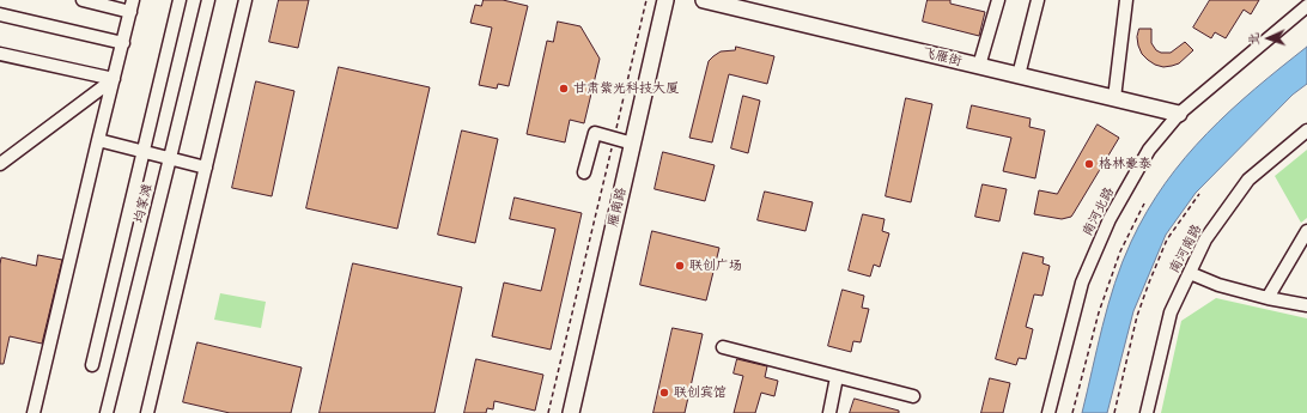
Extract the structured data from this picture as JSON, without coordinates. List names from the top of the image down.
{
  "streets": {
    "main road": ["飞雁街", "雁南路"],
    "street": ["均家滩", "南河北路", "南河南路"]
  },
  "crossings": [
    ["飞雁街", "南河北路"]
  ],
  "places": [
    "甘肃紫光科技大厦",
    "格林豪泰",
    "联创广场",
    "联创宾馆"
  ],
  "north": "left"
}
